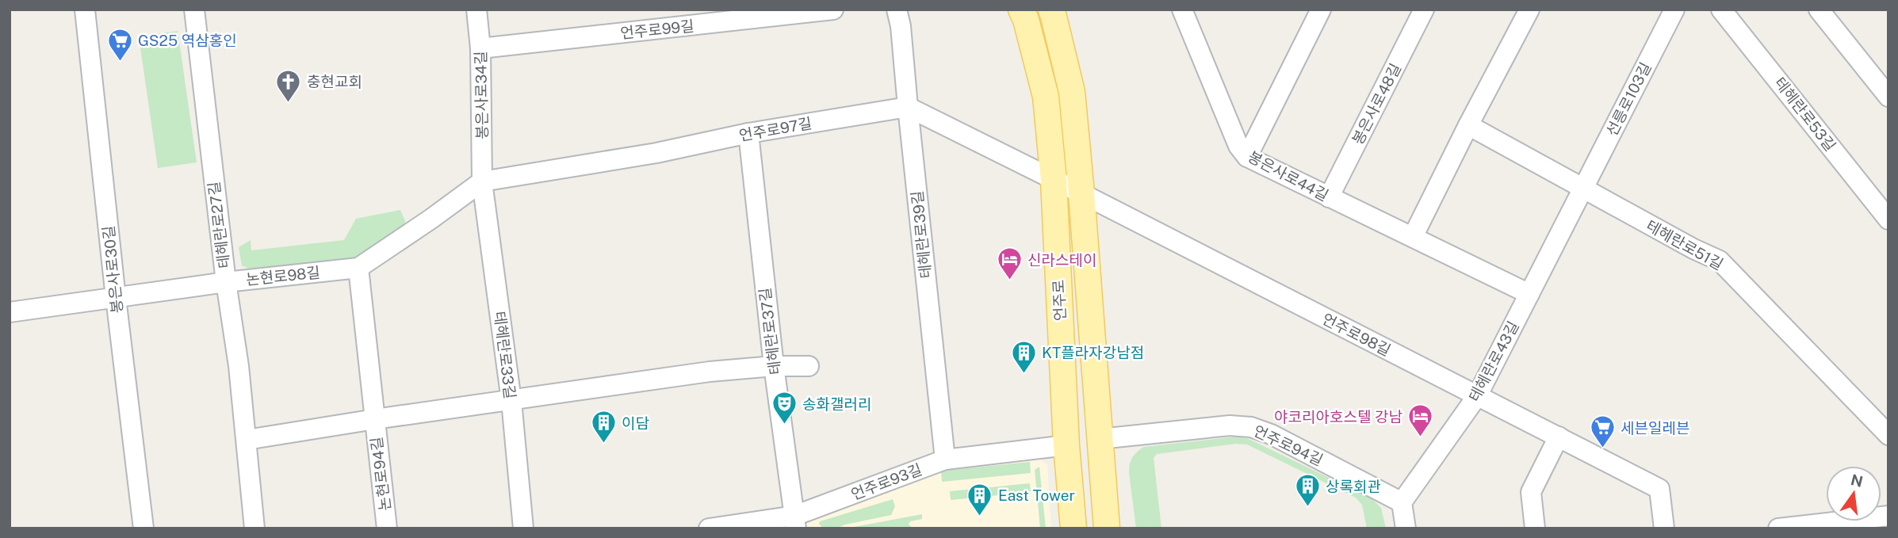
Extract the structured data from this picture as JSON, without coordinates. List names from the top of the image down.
{
  "streets": {
    "main road": ["언주로"],
    "street": [
      "언주로99길",
      "봉은사로34길",
      "선릉로103길",
      "봉은사로48길",
      "테헤란로53길",
      "언주로97길",
      "봉은사로44길",
      "테헤란로27길",
      "테헤란로39길",
      "테헤란로51길",
      "봉은사로30길",
      "논현로98길",
      "테헤란로37길",
      "언주로98길",
      "테헤란로33길",
      "테헤란로43길",
      "언주로94길",
      "논현로94길",
      "언주로93길"
    ]
  },
  "crossings": [
    ["언주로99길", "봉은사로34길"],
    ["봉은사로34길", "언주로97길"],
    ["봉은사로34길", "논현로98길"],
    ["봉은사로34길", "테헤란로33길"],
    ["선릉로103길", "테헤란로51길"],
    ["선릉로103길", "테헤란로43길"],
    ["봉은사로48길", "봉은사로44길"],
    ["언주로97길", "테헤란로39길"],
    ["언주로97길", "논현로98길"],
    ["언주로97길", "테헤란로37길"],
    ["언주로97길", "테헤란로33길"],
    ["봉은사로44길", "테헤란로43길"],
    ["테헤란로27길", "논현로98길"],
    ["테헤란로39길", "언주로93길"],
    ["테헤란로51길", "테헤란로43길"],
    ["봉은사로30길", "논현로98길"],
    ["논현로98길", "테헤란로33길"],
    ["언주로", "언주로98길"],
    ["언주로", "언주로94길"],
    ["언주로", "언주로93길"],
    ["테헤란로37길", "언주로93길"],
    ["언주로98길", "테헤란로43길"],
    ["테헤란로43길", "언주로94길"]
  ],
  "places": {
    "supermarket": ["GS25 역삼홍인", "세븐일레븐"],
    "church": ["충현교회"],
    "hotel": ["신라스테이", "야코리아호스텔 강남"],
    "building": [
      "KT플라자강남점",
      "이담",
      "상록회관",
      "East Tower"
    ],
    "theatre": ["송화갤러리"]
  },
  "north": "top"
}
